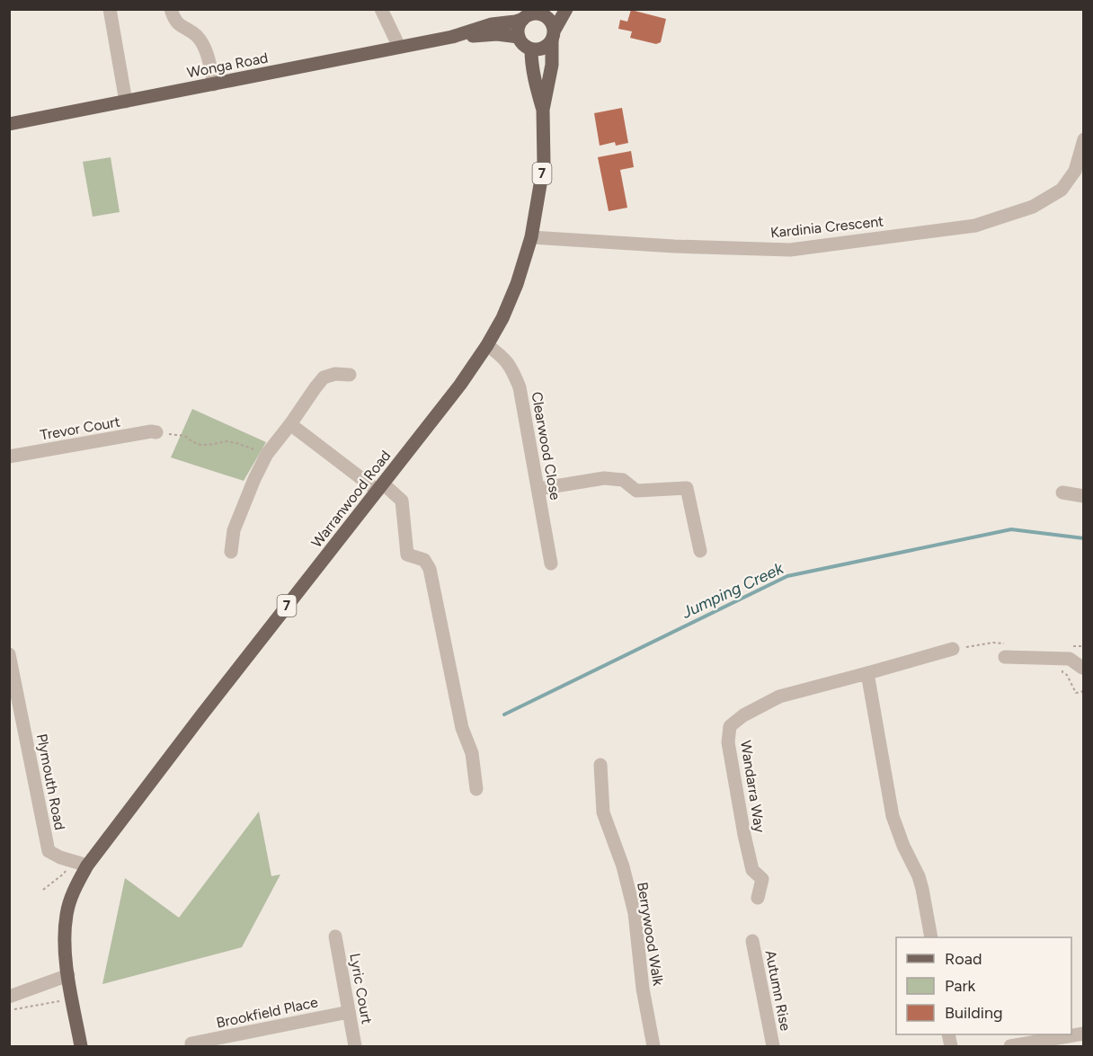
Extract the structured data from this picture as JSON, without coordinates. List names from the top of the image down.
{
  "streets": {
    "main road": ["Wonga Road", "7", "Warranwood Road"],
    "street": [
      "Kardinia Crescent",
      "Trevor Court",
      "Clearwood Close",
      "Plymouth Road",
      "Wandarra Way",
      "Berrywood Walk",
      "Lyric Court",
      "Autumn Rise",
      "Brookfield Place"
    ]
  },
  "crossings": [
    ["Wonga Road", "7"],
    ["Wonga Road", "Warranwood Road"],
    ["7", "Warranwood Road"],
    ["7", "Plymouth Road"],
    ["Kardinia Crescent", "Warranwood Road"],
    ["Clearwood Close", "Warranwood Road"],
    ["Warranwood Road", "Plymouth Road"],
    ["Lyric Court", "Brookfield Place"]
  ],
  "water": ["Jumping Creek"],
  "legend": ["Road", "Park", "Building"]
}
